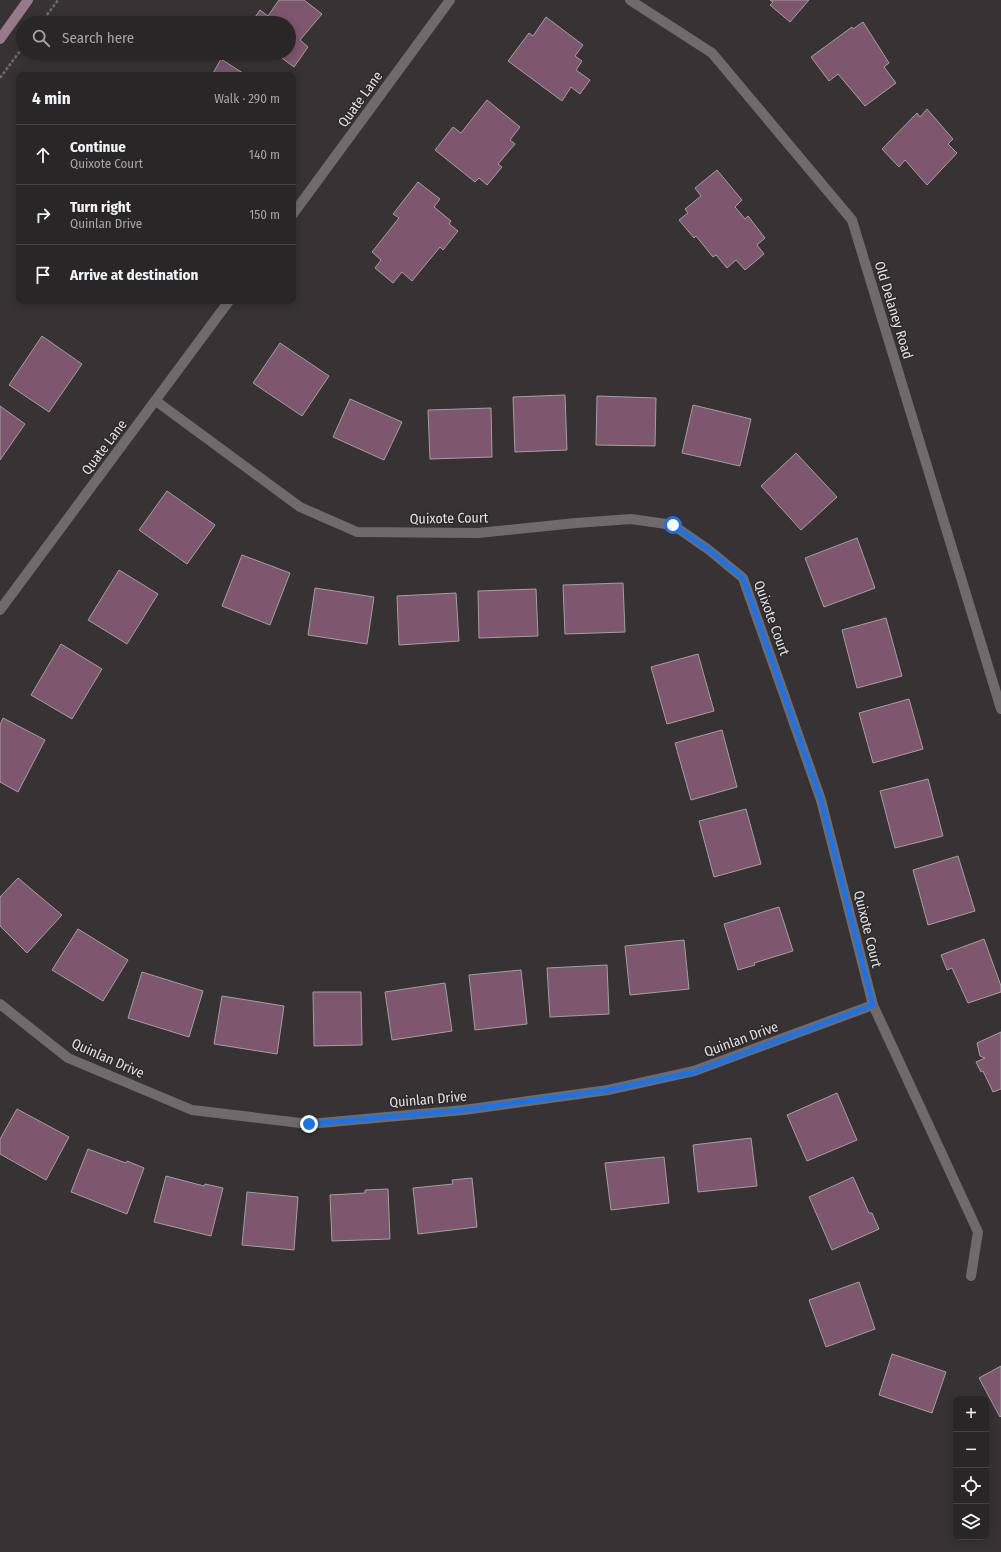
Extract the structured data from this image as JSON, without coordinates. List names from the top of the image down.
{
  "streets": {
    "street": [
      "Quate Lane",
      "Old Delaney Road",
      "Quixote Court",
      "Quinlan Drive"
    ]
  },
  "crossings": [
    ["Quate Lane", "Quixote Court"],
    ["Quixote Court", "Quinlan Drive"]
  ],
  "page": {
    "search": "Search here",
    "heading": ["4 min", "Walk · 290 m"],
    "list": [
      ["Continue", "Quixote Court", "140 m"],
      ["Turn right", "Quinlan Drive", "150 m"],
      "Arrive at destination"
    ],
    "map_buttons": ["+", "−"]
  }
}
